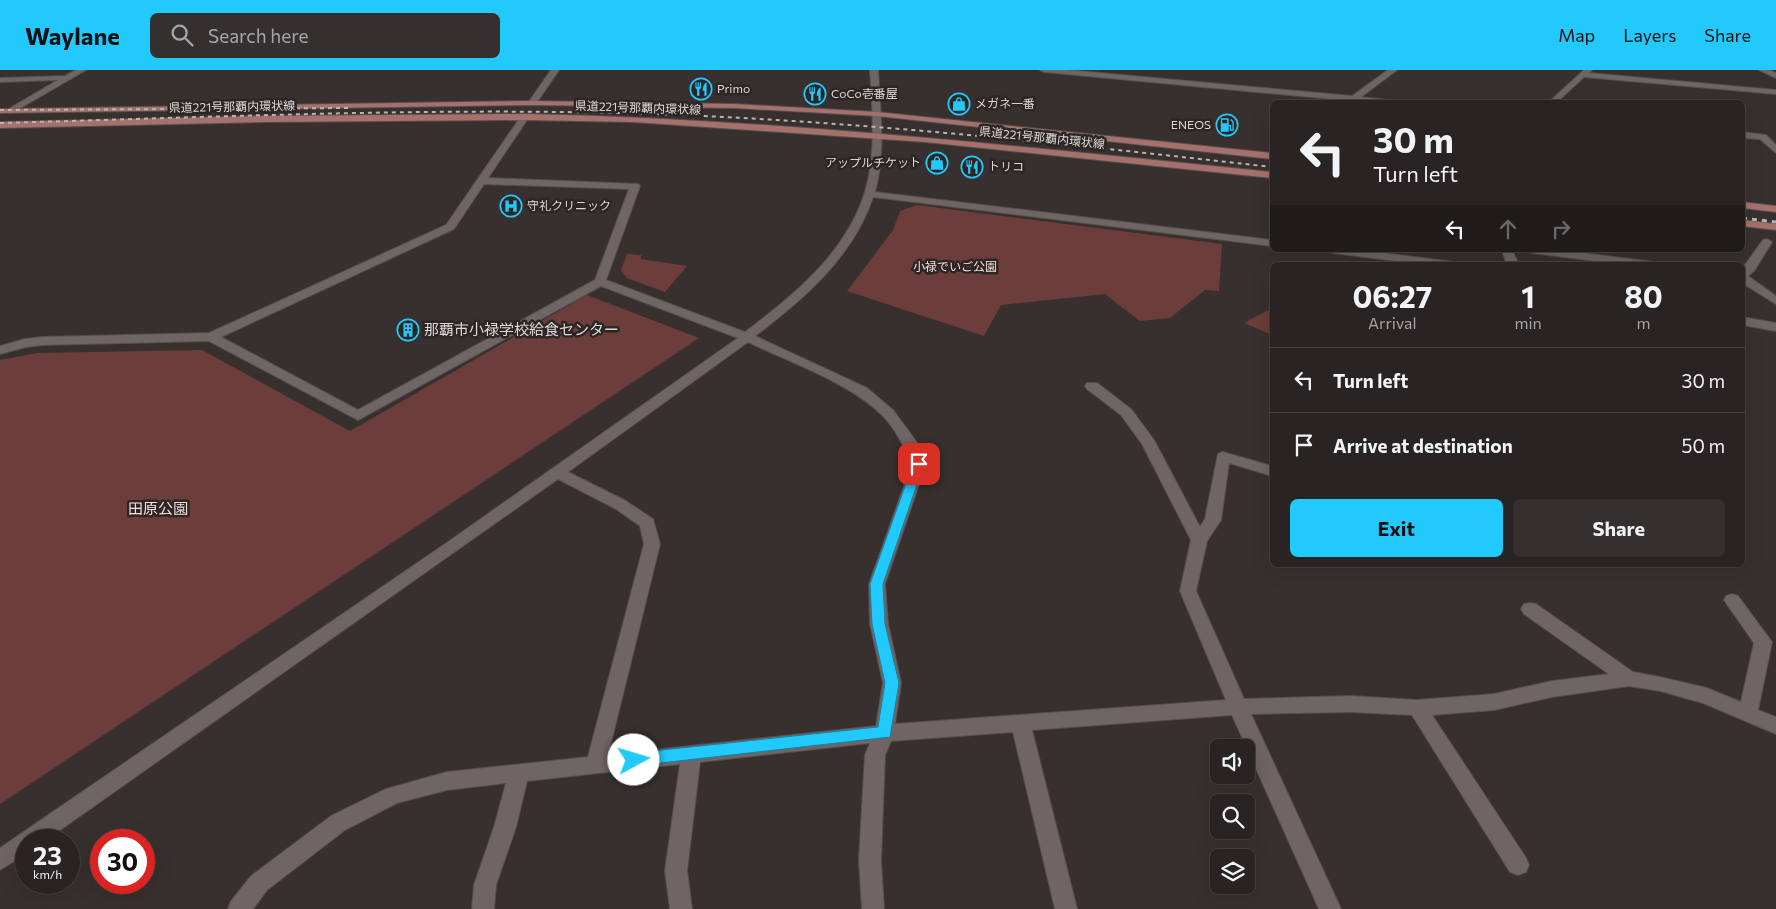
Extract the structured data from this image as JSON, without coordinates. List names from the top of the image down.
{
  "streets": {
    "main road": ["県道221号那覇内環状線"]
  },
  "parks": ["小禄でいご公園", "田原公園"],
  "places": {
    "restaurant": ["Primo", "CoCo壱番屋", "トリコ"],
    "shop": ["メガネ一番", "アップルチケット"],
    "fuel station": ["ENEOS"],
    "hospital": ["守礼クリニック"],
    "building": ["那覇市小禄学校給食センター"]
  },
  "page": {
    "header": "Waylane",
    "search": "Search here",
    "nav": ["Map", "Layers", "Share"],
    "turn": ["30 m", "Turn left"],
    "eta": [
      "06:27",
      "Arrival",
      "1",
      "min",
      "80",
      "m"
    ],
    "list": [
      {
        "name": "Turn left",
        "value": "30 m"
      },
      {
        "name": "Arrive at destination",
        "value": "50 m"
      }
    ],
    "buttons": ["Exit", "Share"],
    "speed": "23 km/h",
    "limit": "30"
  }
}
